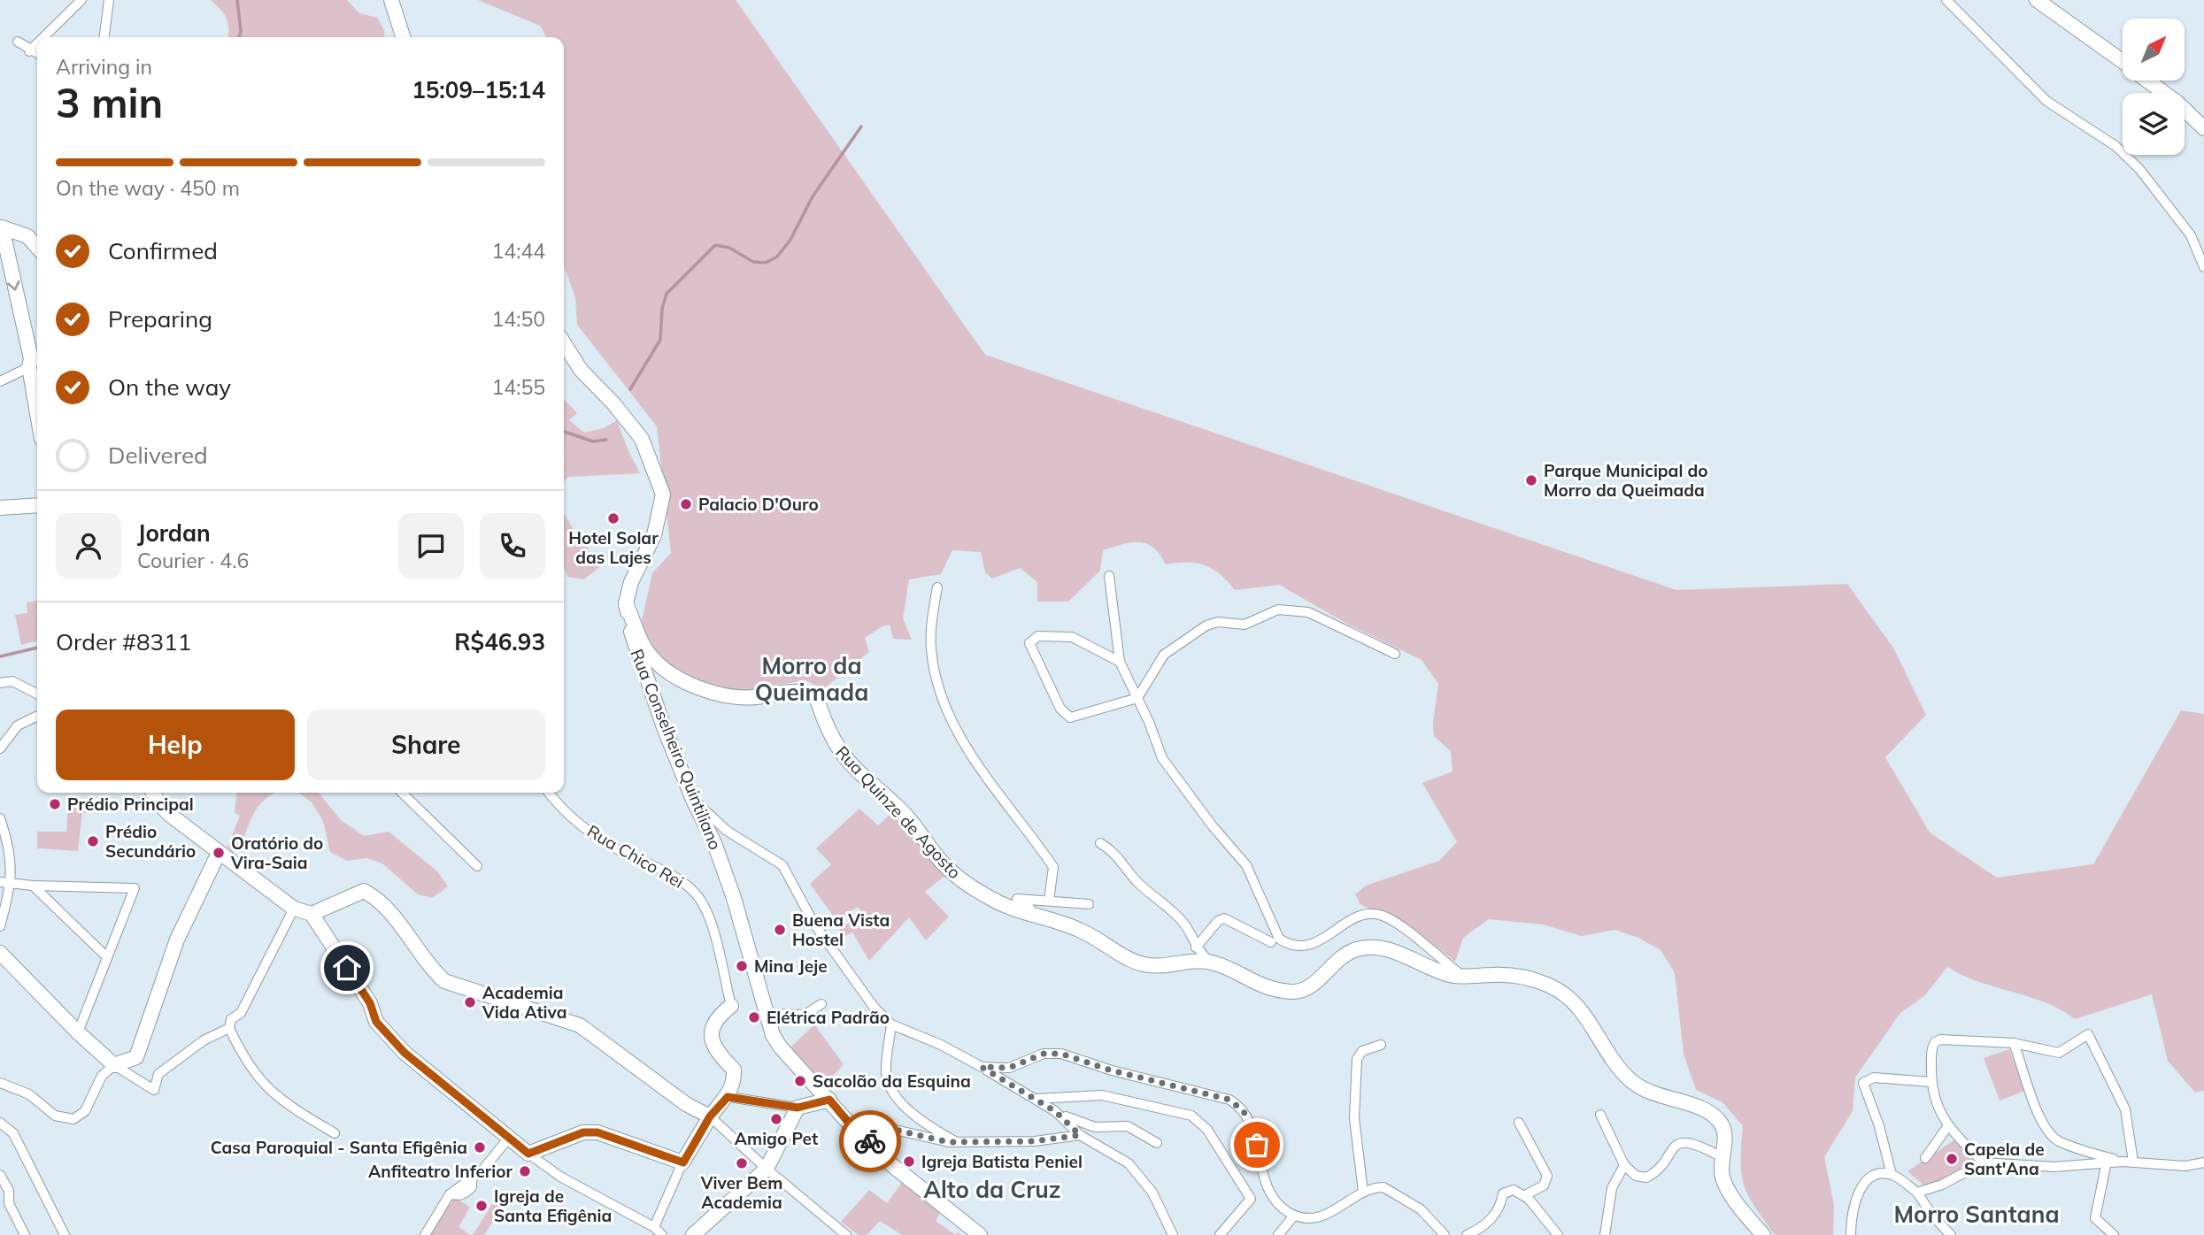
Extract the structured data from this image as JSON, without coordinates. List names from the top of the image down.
{
  "streets": {
    "street": ["Rua Conselheiro Quintiliano", "Rua Quinze de Agosto", "Rua Chico Rei"]
  },
  "crossings": [
    ["Rua Conselheiro Quintiliano", "Rua Quinze de Agosto"]
  ],
  "districts": ["Morro da Queimada", "Alto da Cruz", "Morro Santana"],
  "places": [
    "Parque Municipal do Morro da Queimada",
    "Palacio D'Ouro",
    "Hotel Solar das Lajes",
    "Prédio Principal",
    "Prédio Secundário",
    "Oratório do Vira-Saia",
    "Buena Vista Hostel",
    "Mina Jeje",
    "Academia Vida Ativa",
    "Elétrica Padrão",
    "Sacolão da Esquina",
    "Amigo Pet",
    "Casa Paroquial - Santa Efigênia",
    "Capela de Sant'Ana",
    "Igreja Batista Peniel",
    "Viver Bem Academia",
    "Anfiteatro Inferior",
    "Igreja de Santa Efigênia"
  ],
  "north": "top right",
  "page": {
    "heading": ["3 min", "Arriving in", "15:09–15:14"],
    "panel": [
      "Jordan",
      "Courier · 4.6",
      "Order #8311",
      "R$46.93"
    ],
    "bar": "On the way · 450 m",
    "list": [
      ["Confirmed", "14:44"],
      ["Preparing", "14:50"],
      ["On the way", "14:55"],
      "Delivered"
    ],
    "buttons": ["Help", "Share"]
  }
}
